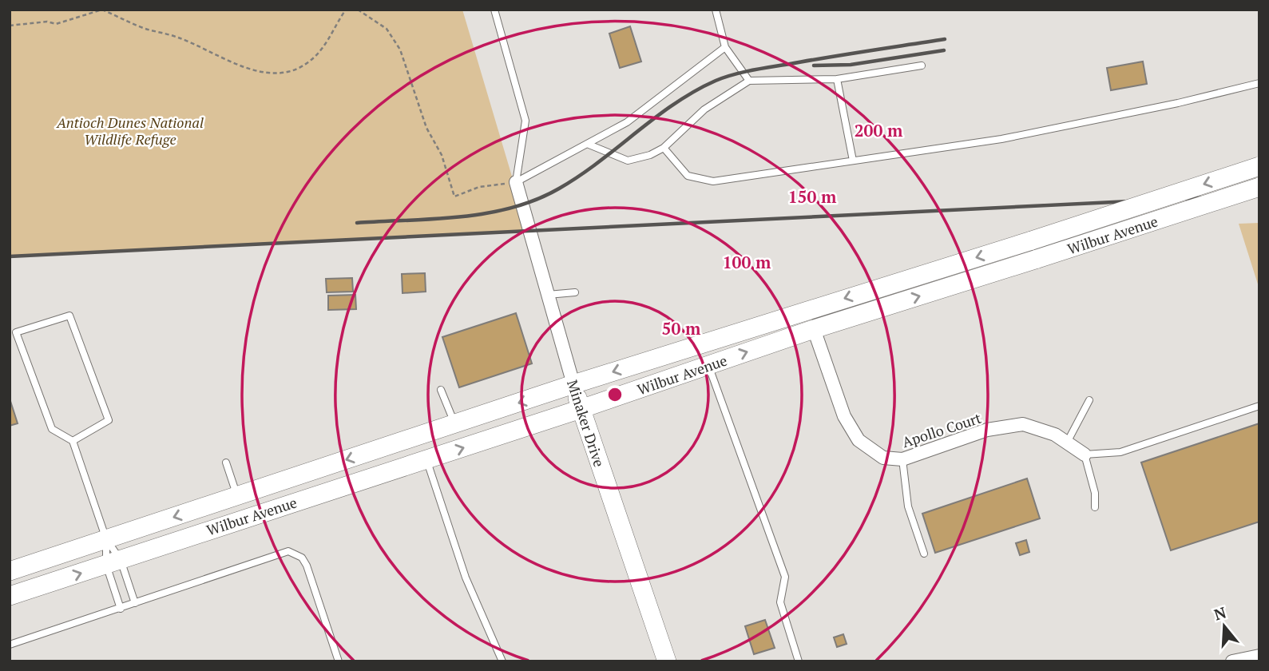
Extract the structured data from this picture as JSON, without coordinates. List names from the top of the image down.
{
  "streets": {
    "main road": ["Wilbur Avenue", "Minaker Drive"],
    "street": ["Apollo Court"]
  },
  "crossings": [
    ["Wilbur Avenue", "Minaker Drive"],
    ["Wilbur Avenue", "Apollo Court"]
  ],
  "parks": ["Antioch Dunes National Wildlife Refuge"],
  "north": "top",
  "rings": [
    "200 m",
    "150 m",
    "100 m",
    "50 m"
  ]
}
